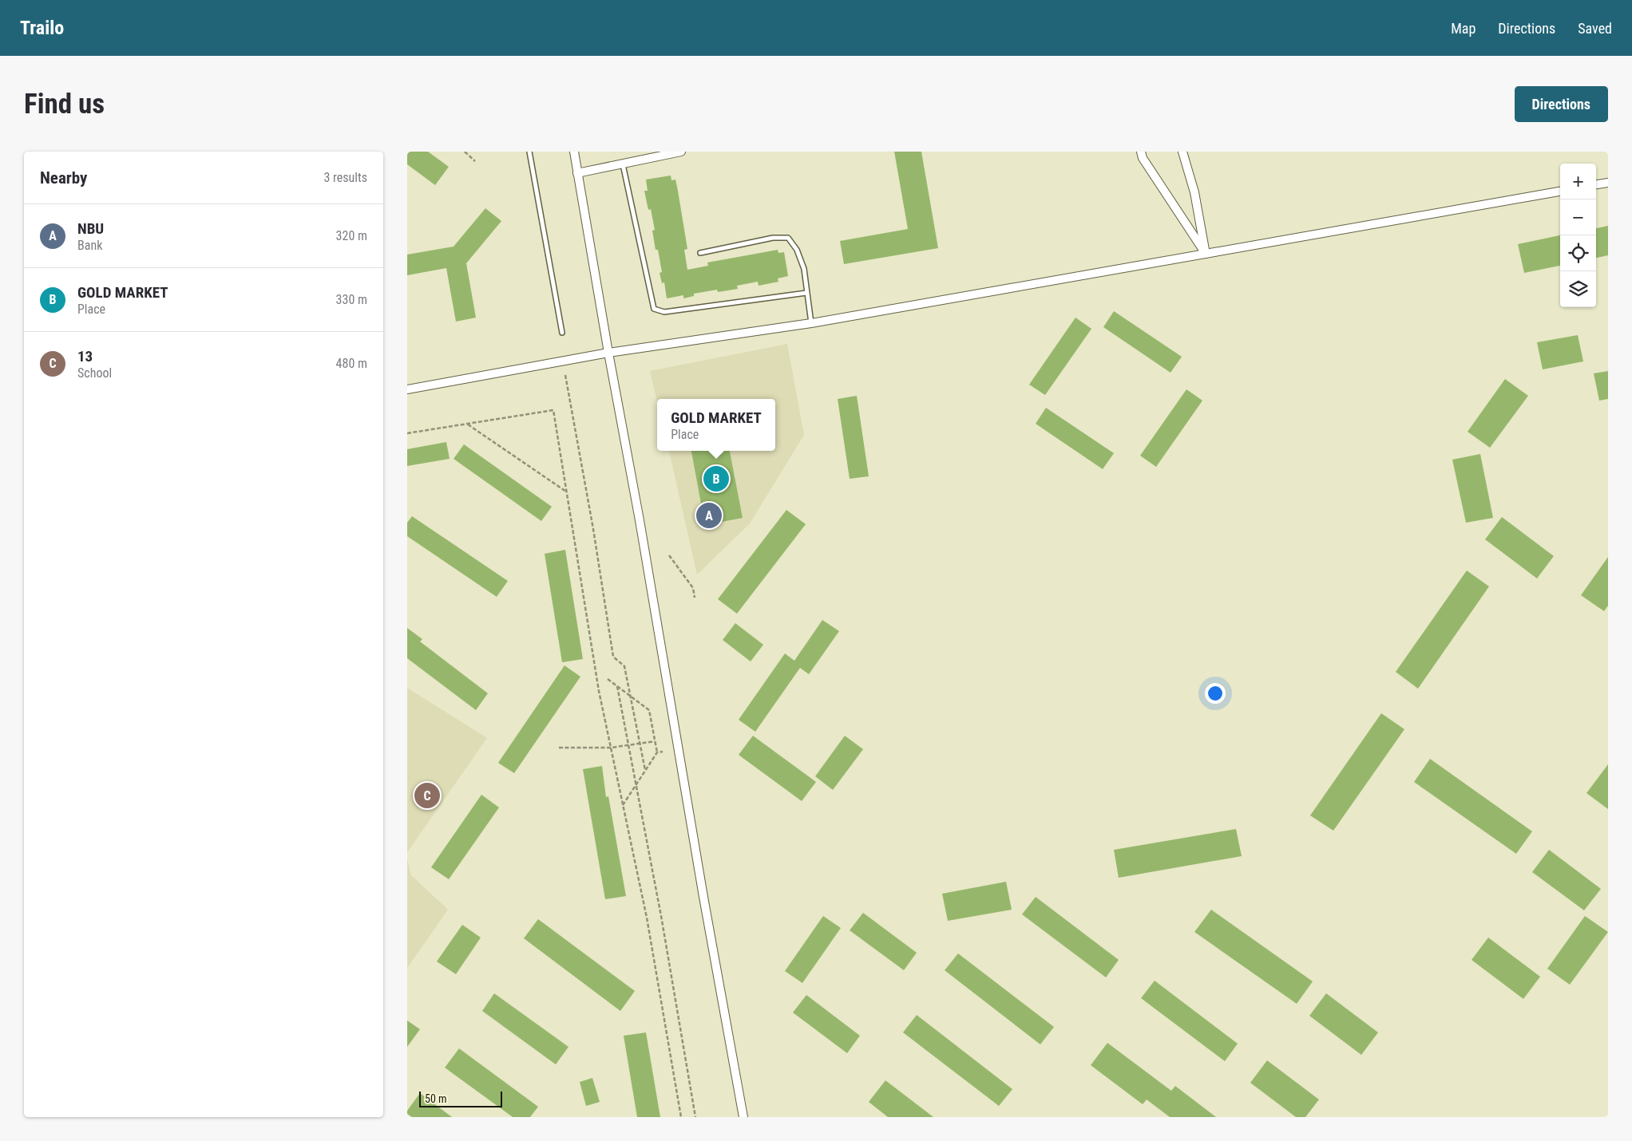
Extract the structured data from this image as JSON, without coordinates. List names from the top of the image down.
{
  "scale_bar": "50 m",
  "page": {
    "header": "Trailo",
    "nav": ["Map", "Directions", "Saved"],
    "buttons": "Directions",
    "title": "Find us",
    "heading": ["Nearby", "3 results"],
    "map_buttons": ["+", "−"],
    "list": [
      {
        "mark": "A",
        "name": "NBU",
        "note": "Bank",
        "value": "320 m"
      },
      {
        "mark": "B",
        "name": "GOLD MARKET",
        "note": "Place",
        "value": "330 m"
      },
      {
        "mark": "C",
        "name": "13",
        "note": "School",
        "value": "480 m"
      }
    ],
    "popup": ["GOLD MARKET", "Place"],
    "pins": ["B", "A", "C"],
    "scale": "50 m"
  }
}
